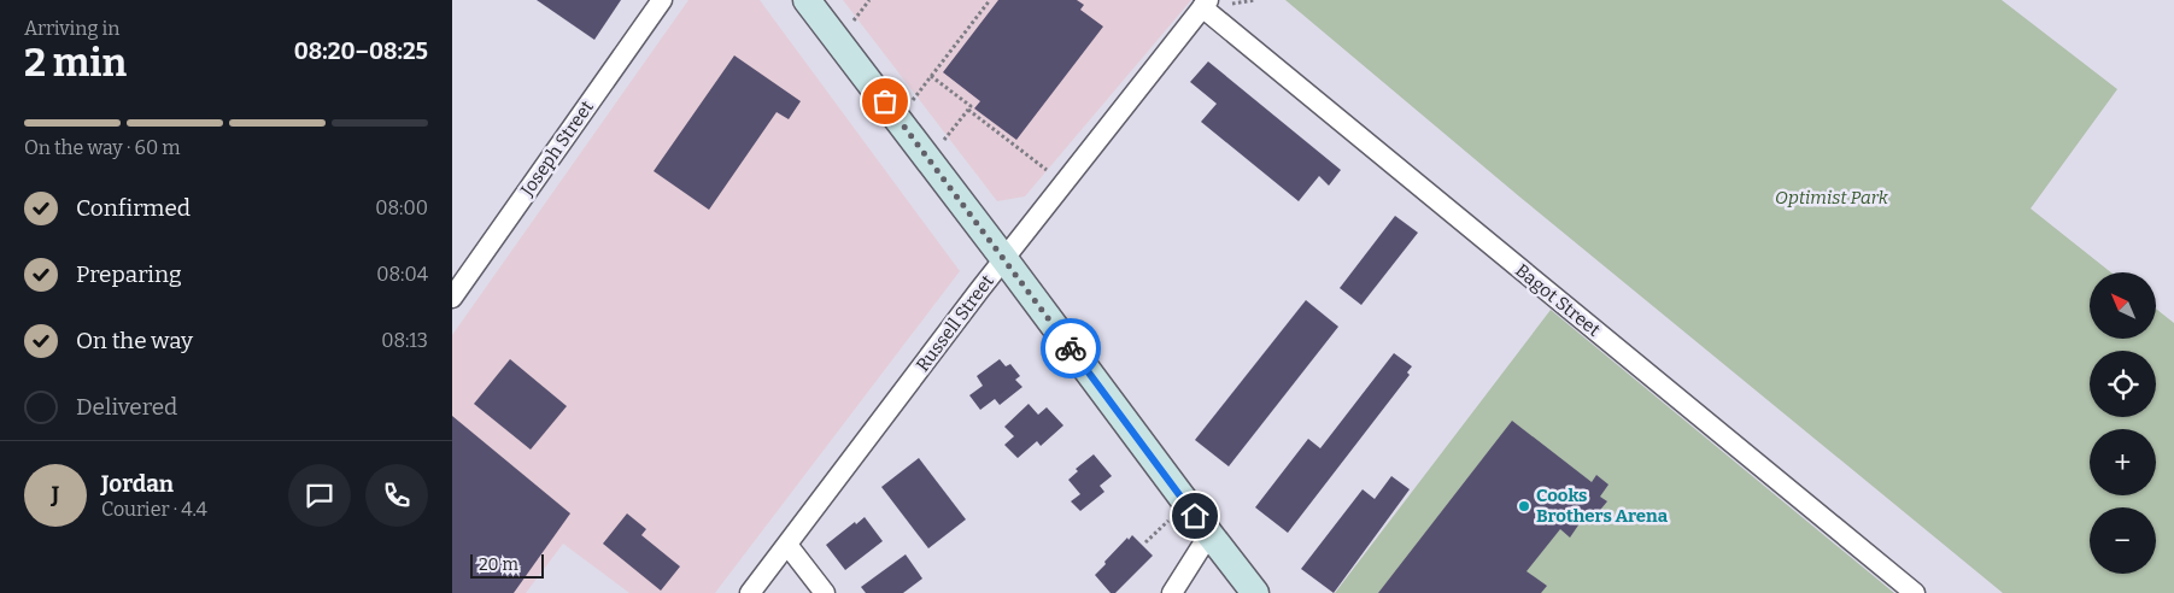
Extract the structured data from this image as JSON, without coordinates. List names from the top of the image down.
{
  "streets": {
    "street": ["Joseph Street", "Bagot Street", "Russell Street"]
  },
  "crossings": [
    ["Bagot Street", "Russell Street"]
  ],
  "parks": ["Optimist Park"],
  "places": ["Cooks Brothers Arena"],
  "scale_bar": "20 m",
  "north": "top left",
  "page": {
    "heading": ["2 min", "Arriving in", "08:20–08:25"],
    "panel": ["Jordan", "Courier · 4.4"],
    "bar": "On the way · 60 m",
    "list": [
      ["Confirmed", "08:00"],
      ["Preparing", "08:04"],
      ["On the way", "08:13"],
      "Delivered"
    ],
    "map_buttons": ["+", "−"],
    "round": "J",
    "scale": "20 m"
  }
}
